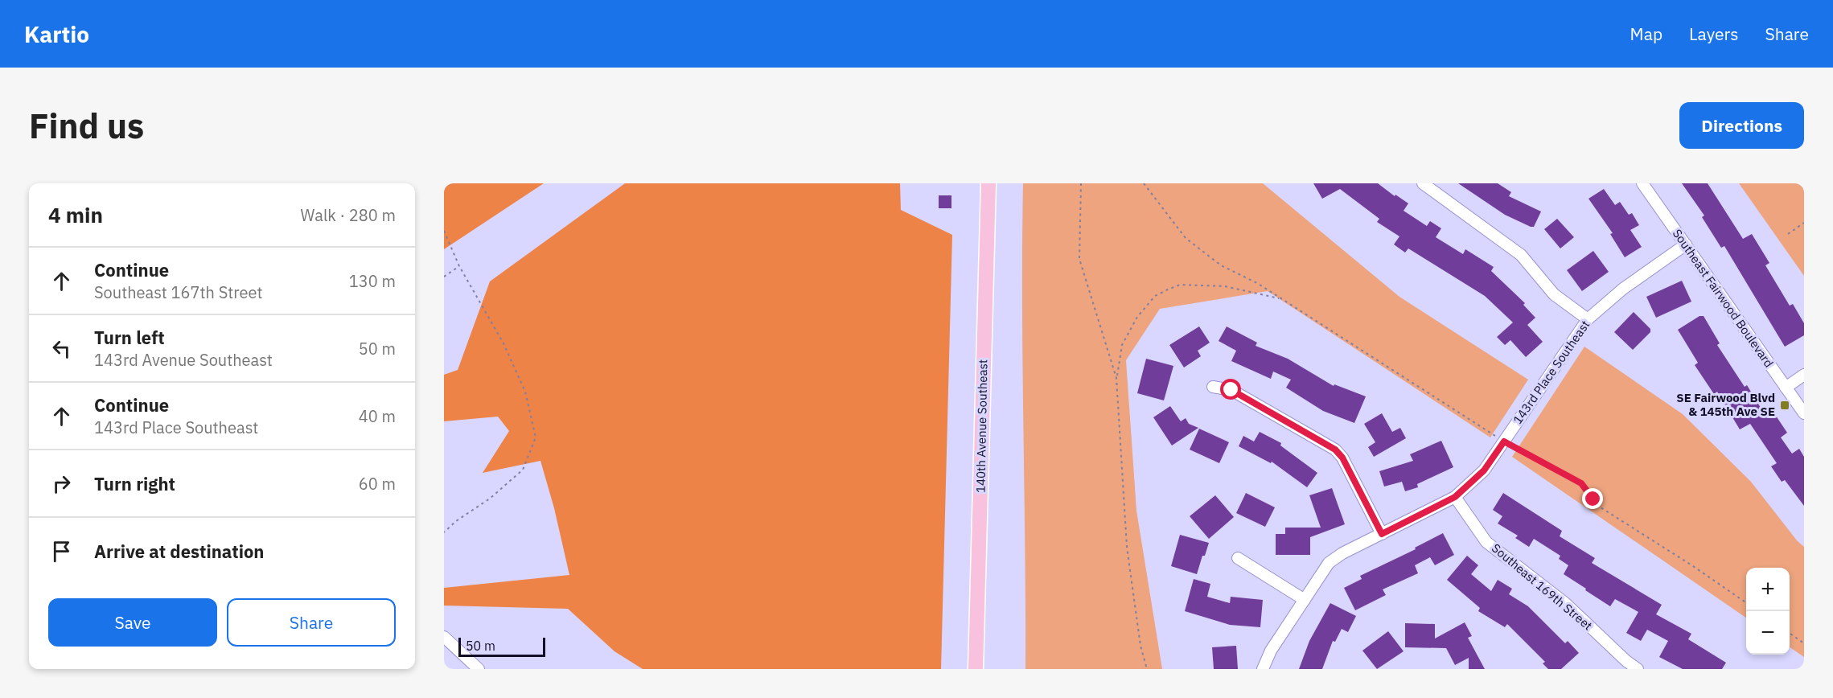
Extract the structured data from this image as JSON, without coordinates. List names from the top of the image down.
{
  "streets": {
    "main road": ["140th Avenue Southeast"],
    "street": ["Southeast Fairwood Boulevard", "143rd Place Southeast", "Southeast 169th Street"]
  },
  "crossings": [
    ["Southeast Fairwood Boulevard", "143rd Place Southeast"],
    ["143rd Place Southeast", "Southeast 169th Street"]
  ],
  "places": {
    "transit": ["SE Fairwood Blvd & 145th Ave SE"]
  },
  "scale_bar": "50 m",
  "page": {
    "header": "Kartio",
    "nav": ["Map", "Layers", "Share"],
    "buttons": [
      "Directions",
      ["Save", "Share"]
    ],
    "title": "Find us",
    "heading": ["4 min", "Walk · 280 m"],
    "list": [
      ["Continue", "Southeast 167th Street", "130 m"],
      ["Turn left", "143rd Avenue Southeast", "50 m"],
      ["Continue", "143rd Place Southeast", "40 m"],
      ["Turn right", "60 m"],
      "Arrive at destination"
    ],
    "map_buttons": ["+", "−"],
    "scale": "50 m"
  }
}
